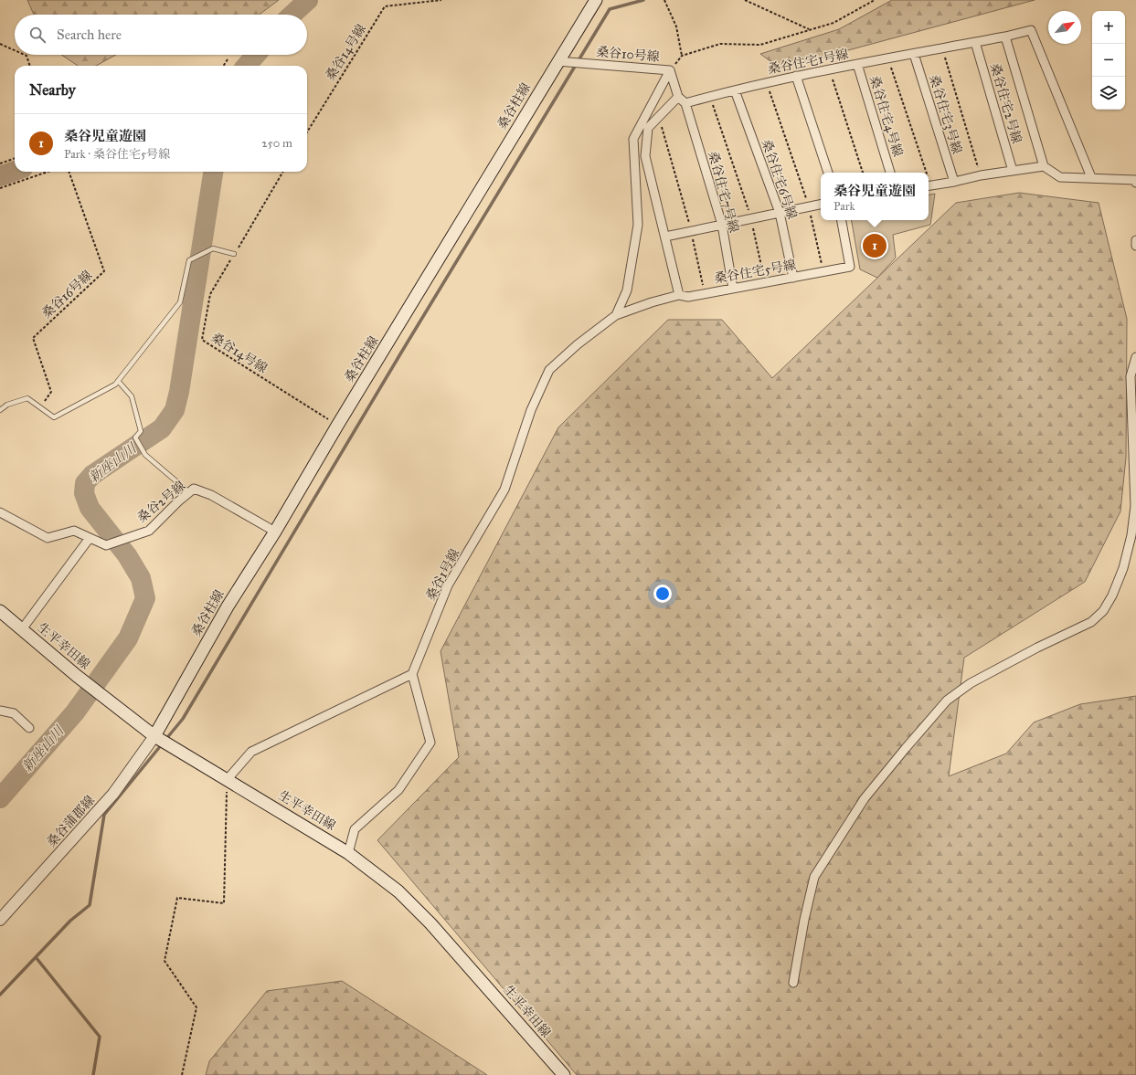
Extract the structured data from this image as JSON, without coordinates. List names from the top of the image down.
{
  "streets": {
    "main road": ["桑谷柱線", "生平幸田線"],
    "street": [
      "桑谷10号線",
      "桑谷住宅1号線",
      "桑谷住宅2号線",
      "桑谷住宅3号線",
      "桑谷住宅4号線",
      "桑谷住宅6号線",
      "桑谷住宅7号線",
      "桑谷住宅5号線",
      "桑谷2号線",
      "桑谷1号線",
      "桑谷蒲郡線"
    ],
    "path": ["桑谷14号線", "桑谷16号線"]
  },
  "crossings": [
    ["桑谷14号線", "桑谷柱線"],
    ["桑谷10号線", "桑谷柱線"],
    ["桑谷住宅1号線", "桑谷住宅2号線"],
    ["桑谷住宅1号線", "桑谷住宅3号線"],
    ["桑谷住宅1号線", "桑谷住宅4号線"],
    ["桑谷住宅1号線", "桑谷住宅6号線"],
    ["桑谷住宅1号線", "桑谷住宅7号線"],
    ["桑谷柱線", "桑谷2号線"],
    ["桑谷柱線", "生平幸田線"],
    ["桑谷柱線", "桑谷蒲郡線"],
    ["桑谷住宅6号線", "桑谷住宅5号線"],
    ["桑谷住宅7号線", "桑谷住宅5号線"],
    ["桑谷住宅5号線", "桑谷1号線"],
    ["生平幸田線", "桑谷蒲郡線"]
  ],
  "water": ["新座山川"],
  "north": "top right",
  "page": {
    "map_buttons": ["+", "−"],
    "search": "Search here",
    "heading": "Nearby",
    "list": [
      {
        "mark": "1",
        "name": "桑谷児童遊園",
        "note": "Park · 桑谷住宅5号線",
        "value": "250 m"
      }
    ],
    "popup": ["桑谷児童遊園", "Park"],
    "pins": "1"
  }
}
